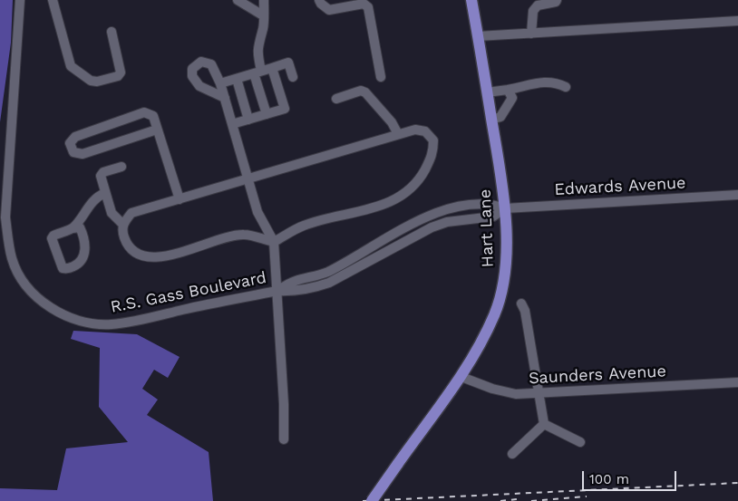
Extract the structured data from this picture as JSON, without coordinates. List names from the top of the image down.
{
  "streets": {
    "main road": ["Hart Lane"],
    "street": ["Edwards Avenue", "R.S. Gass Boulevard", "Saunders Avenue"]
  },
  "crossings": [
    ["Edwards Avenue", "Hart Lane"],
    ["Edwards Avenue", "R.S. Gass Boulevard"],
    ["Hart Lane", "R.S. Gass Boulevard"],
    ["Hart Lane", "Saunders Avenue"]
  ],
  "scale_bar": "100 m"
}
